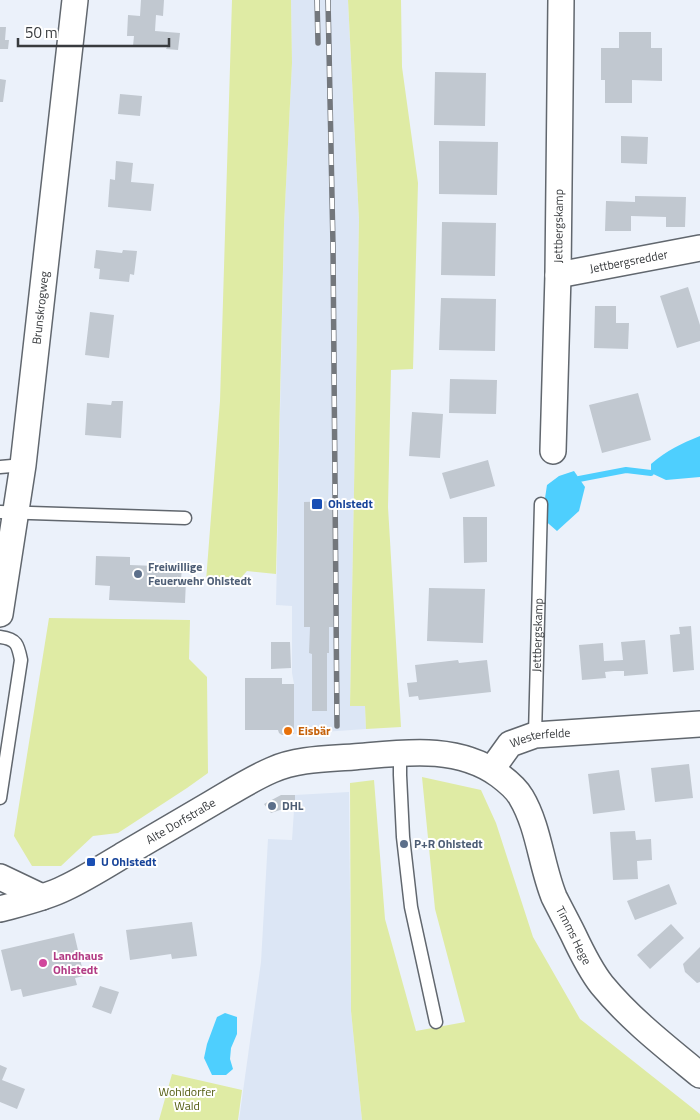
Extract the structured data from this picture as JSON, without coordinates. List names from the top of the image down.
{
  "streets": {
    "street": [
      "Jettbergskamp",
      "Jettbergsredder",
      "Brunskrogweg",
      "Westerfelde",
      "Alte Dorfstraße",
      "Timms Hege"
    ]
  },
  "crossings": [
    ["Jettbergskamp", "Jettbergsredder"],
    ["Jettbergskamp", "Westerfelde"],
    ["Westerfelde", "Timms Hege"]
  ],
  "parks": ["Wohldorfer Wald"],
  "places": {
    "transit": ["Ohlstedt", "U Ohlstedt"],
    "other": [
      "Freiwillige Feuerwehr Ohlstedt",
      "Eisbär",
      "DHL",
      "P+R Ohlstedt",
      "Landhaus Ohlstedt"
    ]
  },
  "scale_bar": "50 m"
}
